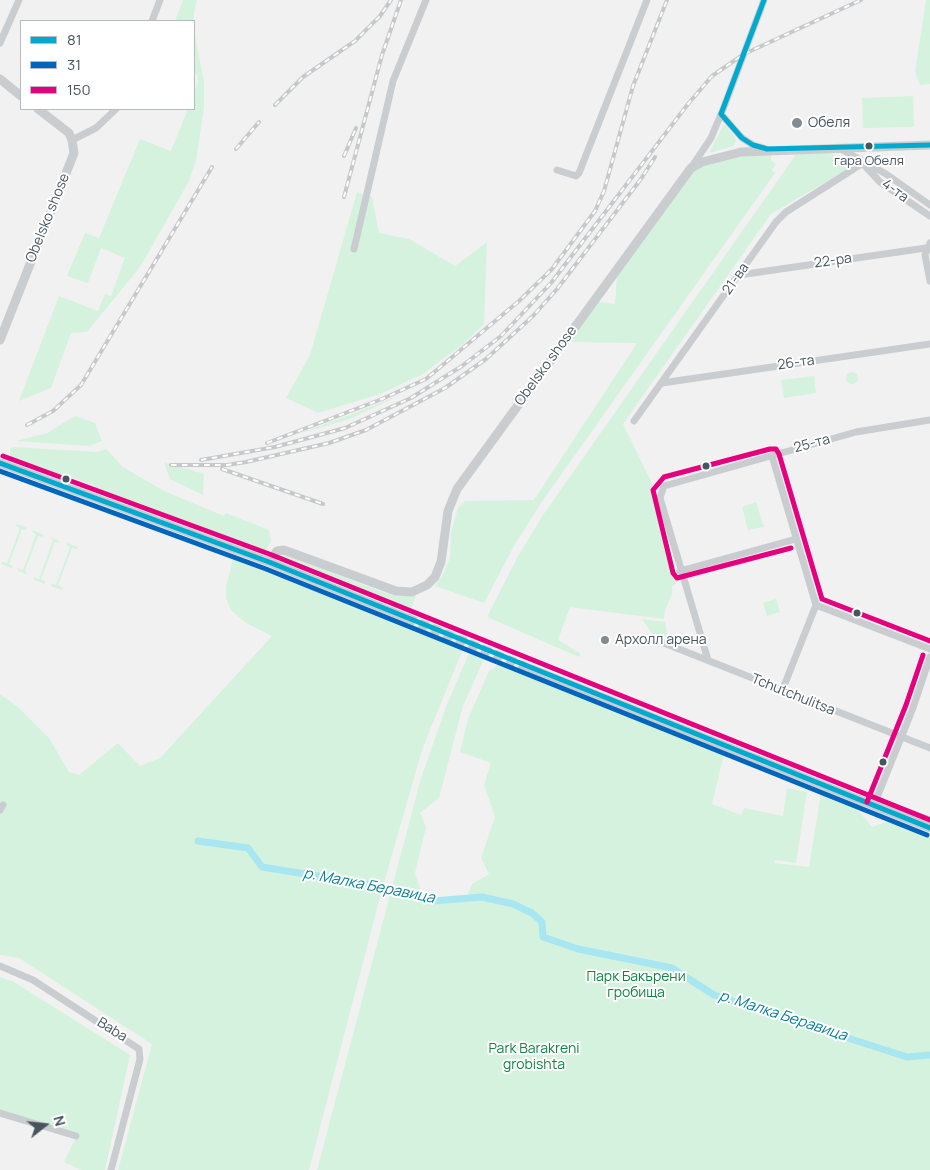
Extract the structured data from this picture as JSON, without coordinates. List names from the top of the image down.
{
  "streets": {
    "street": [
      "4-та",
      "Obelsko shose",
      "22-ра",
      "21-ва",
      "26-та",
      "25-та",
      "Tchutchulitsa",
      "Baba"
    ]
  },
  "crossings": [
    ["4-та", "21-ва"],
    ["22-ра", "21-ва"],
    ["21-ва", "26-та"]
  ],
  "water": ["р. Малка Беравица"],
  "parks": ["Парк Бакърени гробища", "Park Barakreni grobishta"],
  "places": ["Обеля", "гара Обеля", "Архолл арена"],
  "lines": ["transit line 81", "transit line 150", "transit line 31"],
  "legend": ["81", "31", "150"],
  "north": "right"
}
